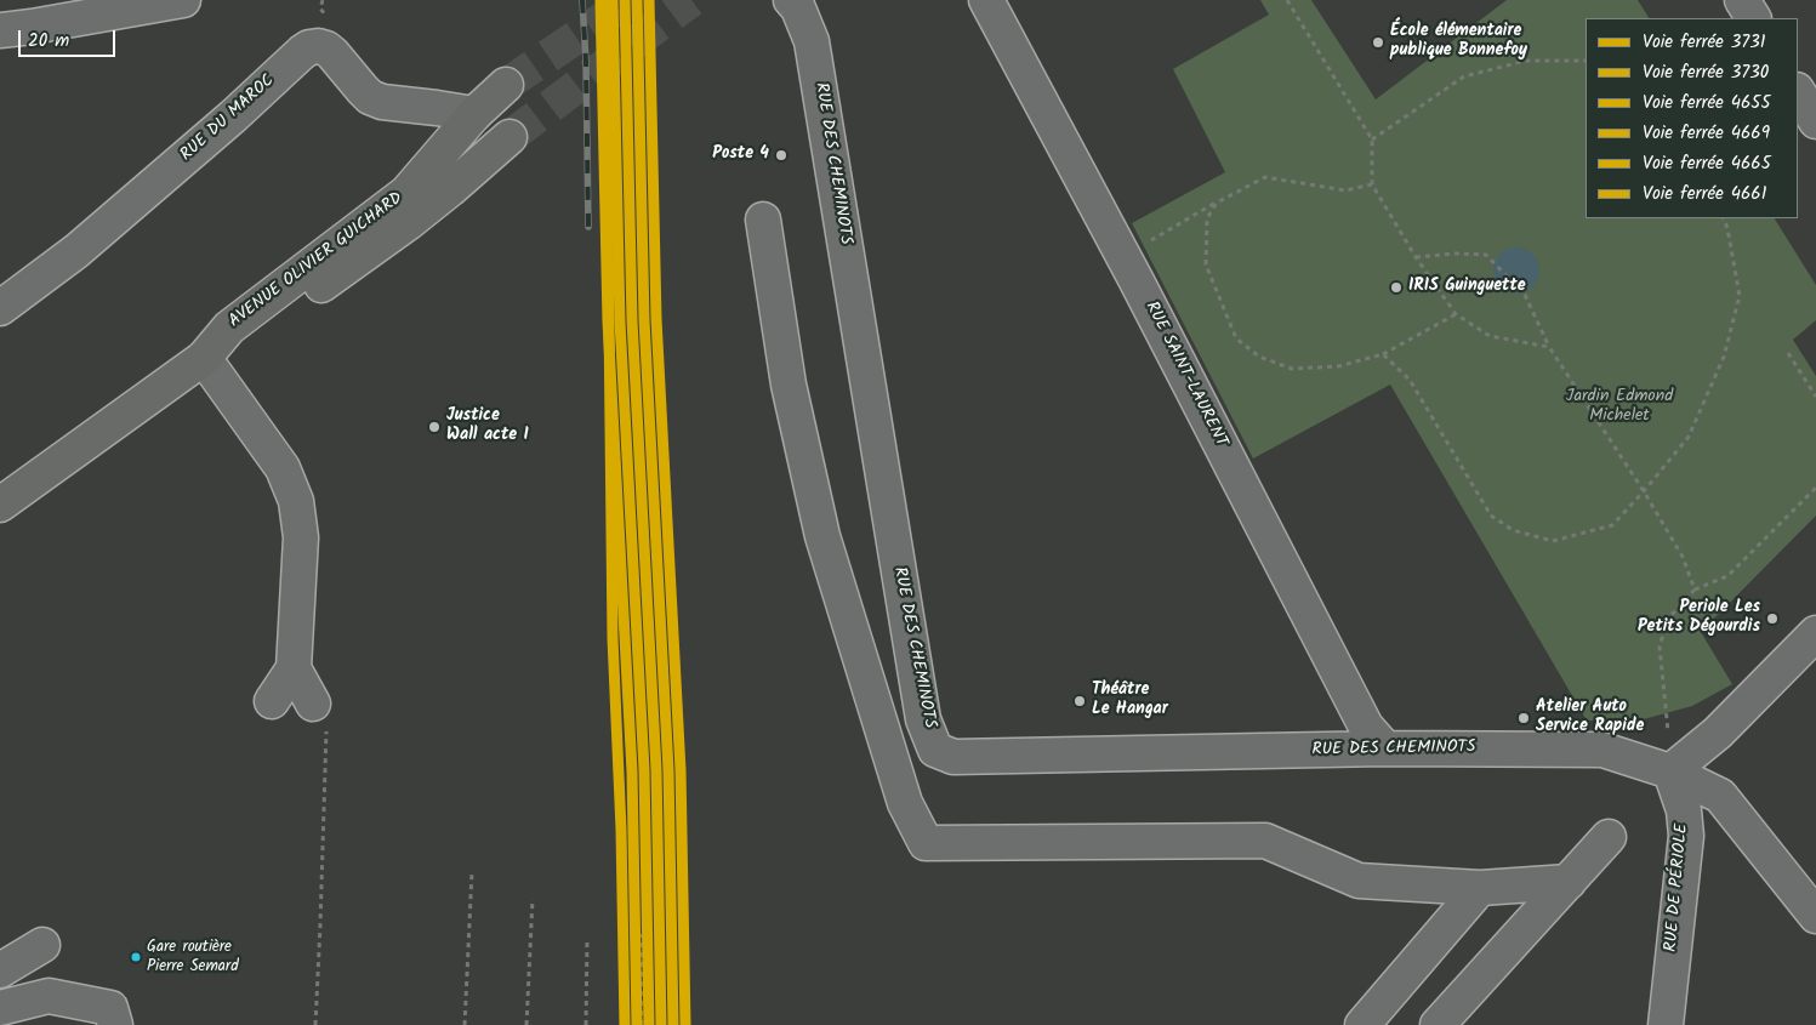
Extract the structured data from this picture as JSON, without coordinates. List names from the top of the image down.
{
  "streets": {
    "main road": ["AVENUE OLIVIER GUICHARD"],
    "street": [
      "RUE DU MAROC",
      "RUE DES CHEMINOTS",
      "RUE SAINT-LAURENT",
      "RUE DE PÉRIOLE"
    ]
  },
  "crossings": [
    ["RUE DU MAROC", "AVENUE OLIVIER GUICHARD"],
    ["RUE DES CHEMINOTS", "RUE SAINT-LAURENT"],
    ["RUE DES CHEMINOTS", "RUE DE PÉRIOLE"]
  ],
  "parks": ["Jardin Edmond Michelet"],
  "places": [
    "École élémentaire publique Bonnefoy",
    "Poste 4",
    "IRIS Guinguette",
    "Justice Wall acte I",
    "Periole Les Petits Dégourdis",
    "Théâtre Le Hangar",
    "Atelier Auto Service Rapide",
    "Gare routière Pierre Semard"
  ],
  "lines": [
    "rail line 3731",
    "rail line 3730",
    "rail line 4655",
    "rail line 4669",
    "rail line 4665",
    "rail line 4661"
  ],
  "legend": [
    "Voie ferrée 3731",
    "Voie ferrée 3730",
    "Voie ferrée 4655",
    "Voie ferrée 4669",
    "Voie ferrée 4665",
    "Voie ferrée 4661"
  ],
  "scale_bar": "20 m"
}
